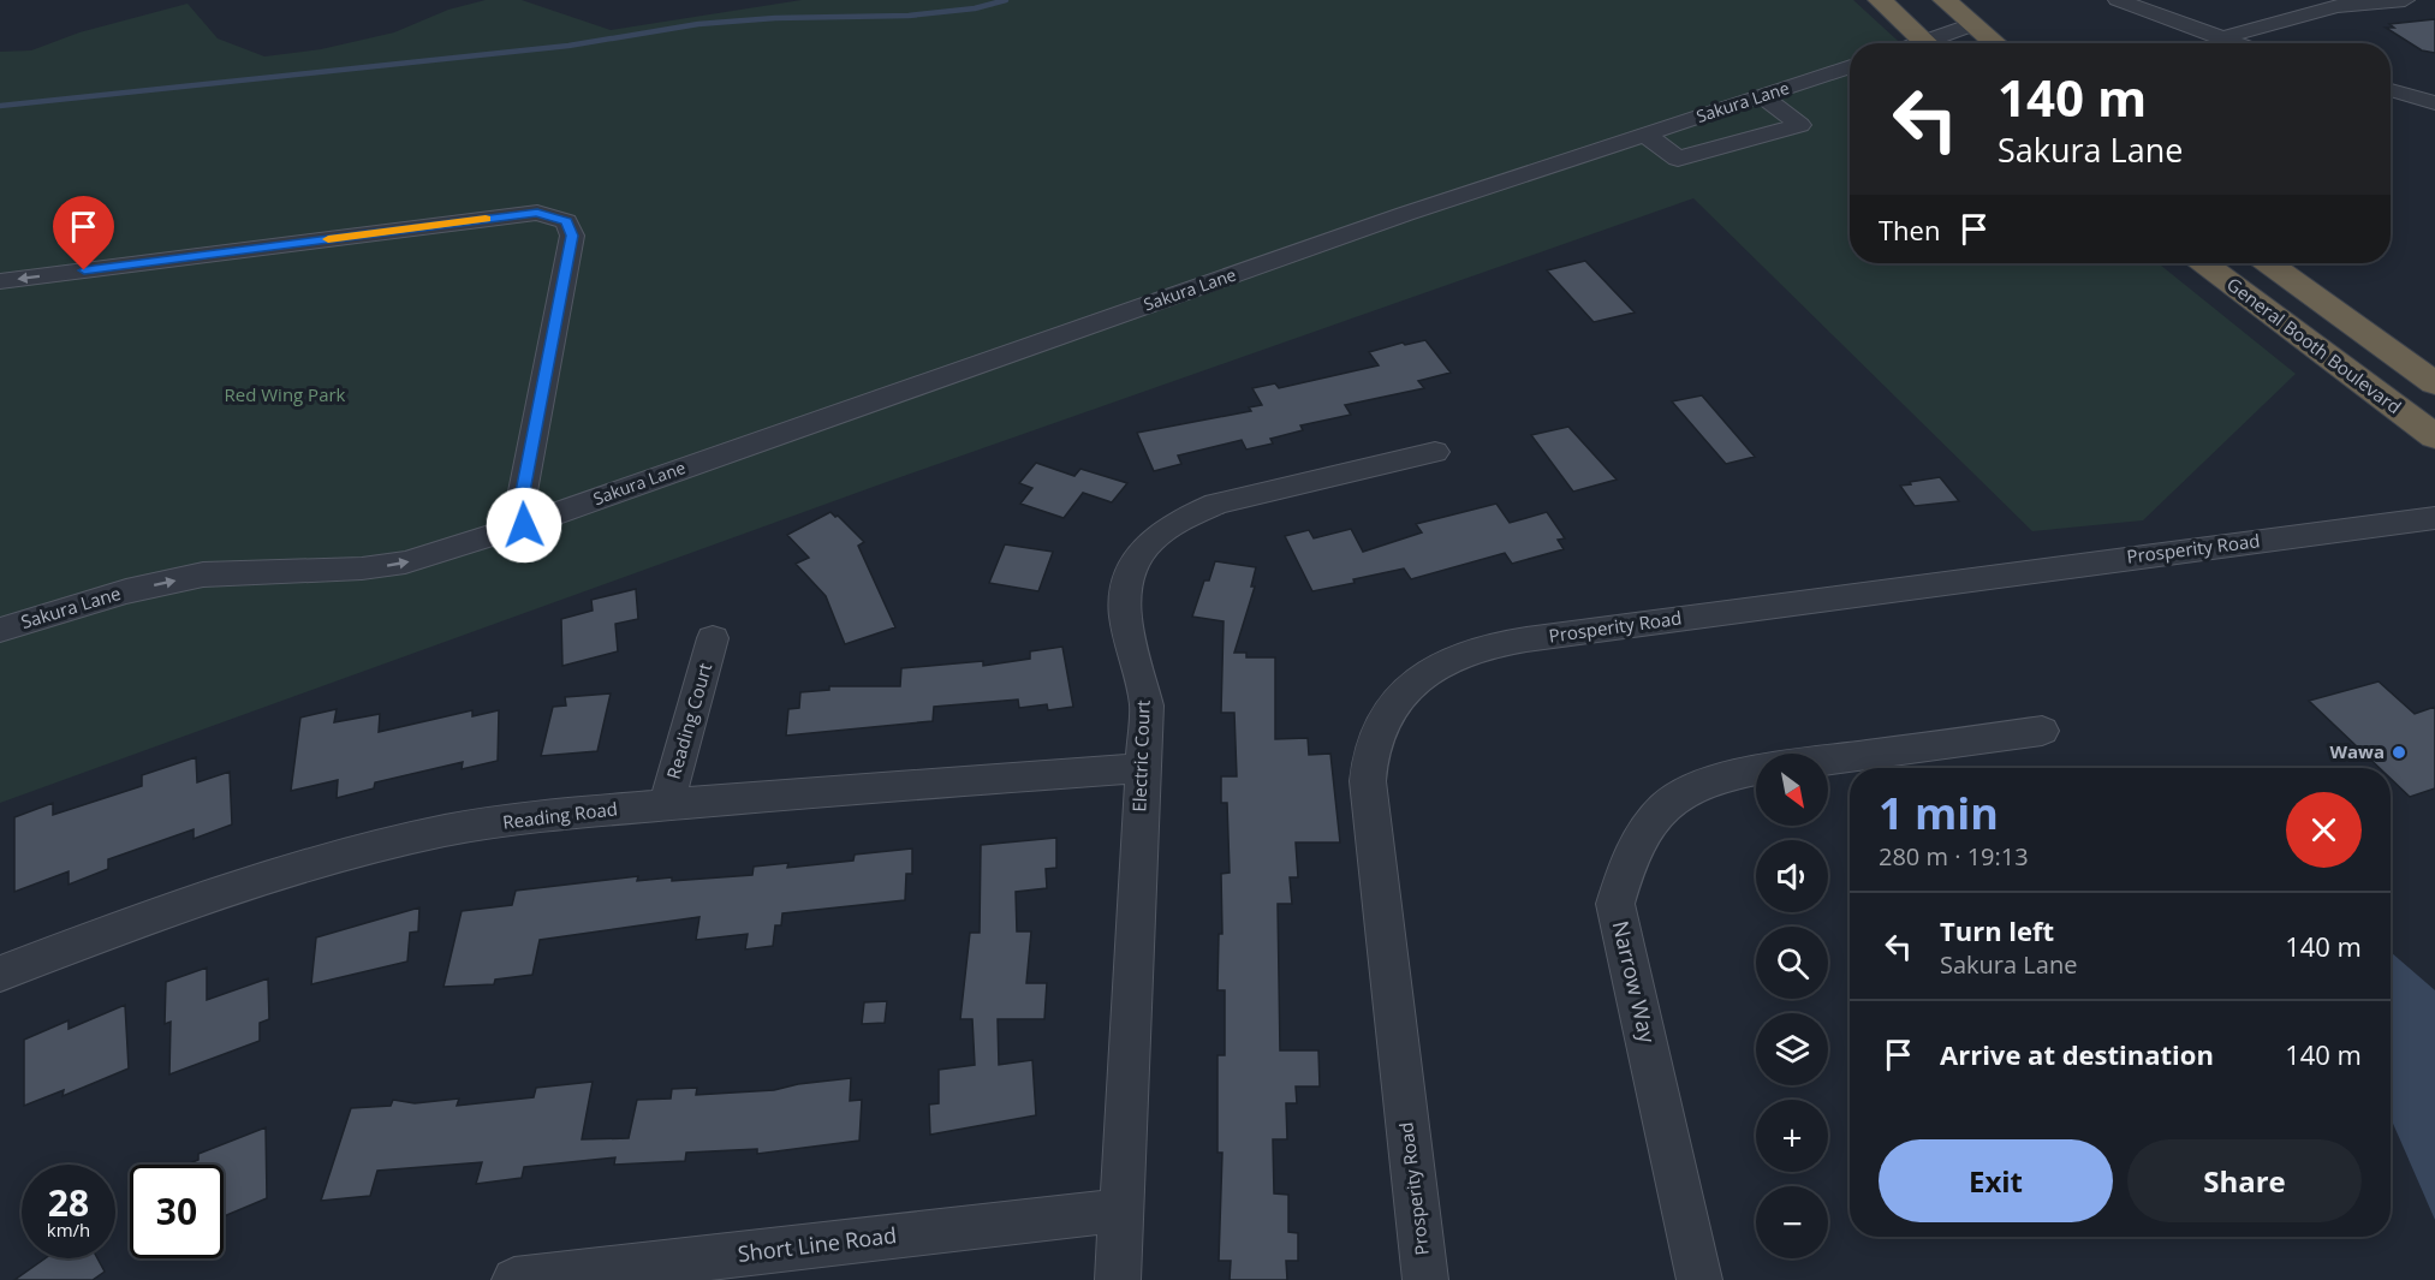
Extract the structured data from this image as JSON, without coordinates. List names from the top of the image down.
{
  "streets": {
    "highway": ["General Booth Boulevard"],
    "street": [
      "Sakura Lane",
      "Prosperity Road",
      "Reading Court",
      "Electric Court",
      "Reading Road",
      "Narrow Way",
      "Short Line Road"
    ]
  },
  "crossings": [
    ["Reading Court", "Reading Road"],
    ["Electric Court", "Reading Road"],
    ["Electric Court", "Short Line Road"]
  ],
  "parks": ["Red Wing Park"],
  "places": ["Wawa"],
  "north": "bottom right",
  "page": {
    "turn": ["140 m", "Sakura Lane"],
    "then": "Then",
    "map_buttons": ["+", "−"],
    "heading": ["1 min", "280 m · 19:13"],
    "list": [
      {
        "name": "Turn left",
        "note": "Sakura Lane",
        "value": "140 m"
      },
      {
        "name": "Arrive at destination",
        "value": "140 m"
      }
    ],
    "buttons": ["Exit", "Share"],
    "speed": "28 km/h",
    "limit": "30"
  }
}
